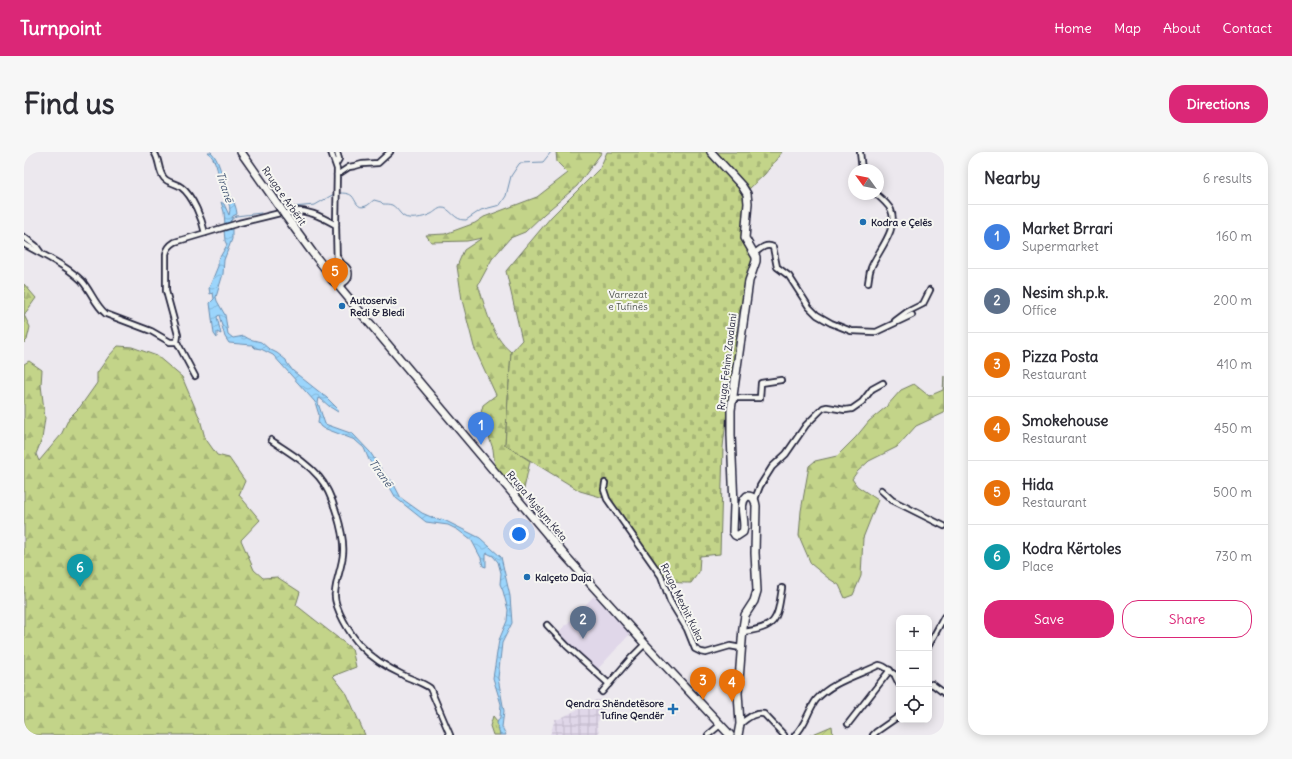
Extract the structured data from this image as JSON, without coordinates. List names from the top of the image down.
{
  "streets": {
    "main road": ["Rruga e Arbërit", "Rruga Fehim Zavalani", "Rruga Myslym Keta"],
    "street": ["Rruga Mexhit Kuka"]
  },
  "crossings": [
    ["Rruga e Arbërit", "Rruga Myslym Keta"]
  ],
  "water": ["Tiranë"],
  "parks": ["Varrezat e Tufinës"],
  "places": {
    "other": ["Kodra e Çelës", "Autoservis Redi & Bledi", "Kalçeto Daja"],
    "health": ["Qendra Shëndetësore Tufine Qendër"]
  },
  "north": "top left",
  "page": {
    "header": "Turnpoint",
    "nav": [
      "Home",
      "Map",
      "About",
      "Contact"
    ],
    "buttons": [
      "Directions",
      ["Save", "Share"]
    ],
    "title": "Find us",
    "heading": ["Nearby", "6 results"],
    "list": [
      {
        "mark": "1",
        "name": "Market Brrari",
        "note": "Supermarket",
        "value": "160 m"
      },
      {
        "mark": "2",
        "name": "Nesim sh.p.k.",
        "note": "Office",
        "value": "200 m"
      },
      {
        "mark": "3",
        "name": "Pizza Posta",
        "note": "Restaurant",
        "value": "410 m"
      },
      {
        "mark": "4",
        "name": "Smokehouse",
        "note": "Restaurant",
        "value": "450 m"
      },
      {
        "mark": "5",
        "name": "Hida",
        "note": "Restaurant",
        "value": "500 m"
      },
      {
        "mark": "6",
        "name": "Kodra Kërtoles",
        "note": "Place",
        "value": "730 m"
      }
    ],
    "pins": [
      "5",
      "1",
      "6",
      "2",
      "3",
      "4"
    ],
    "map_buttons": ["+", "−"]
  }
}
